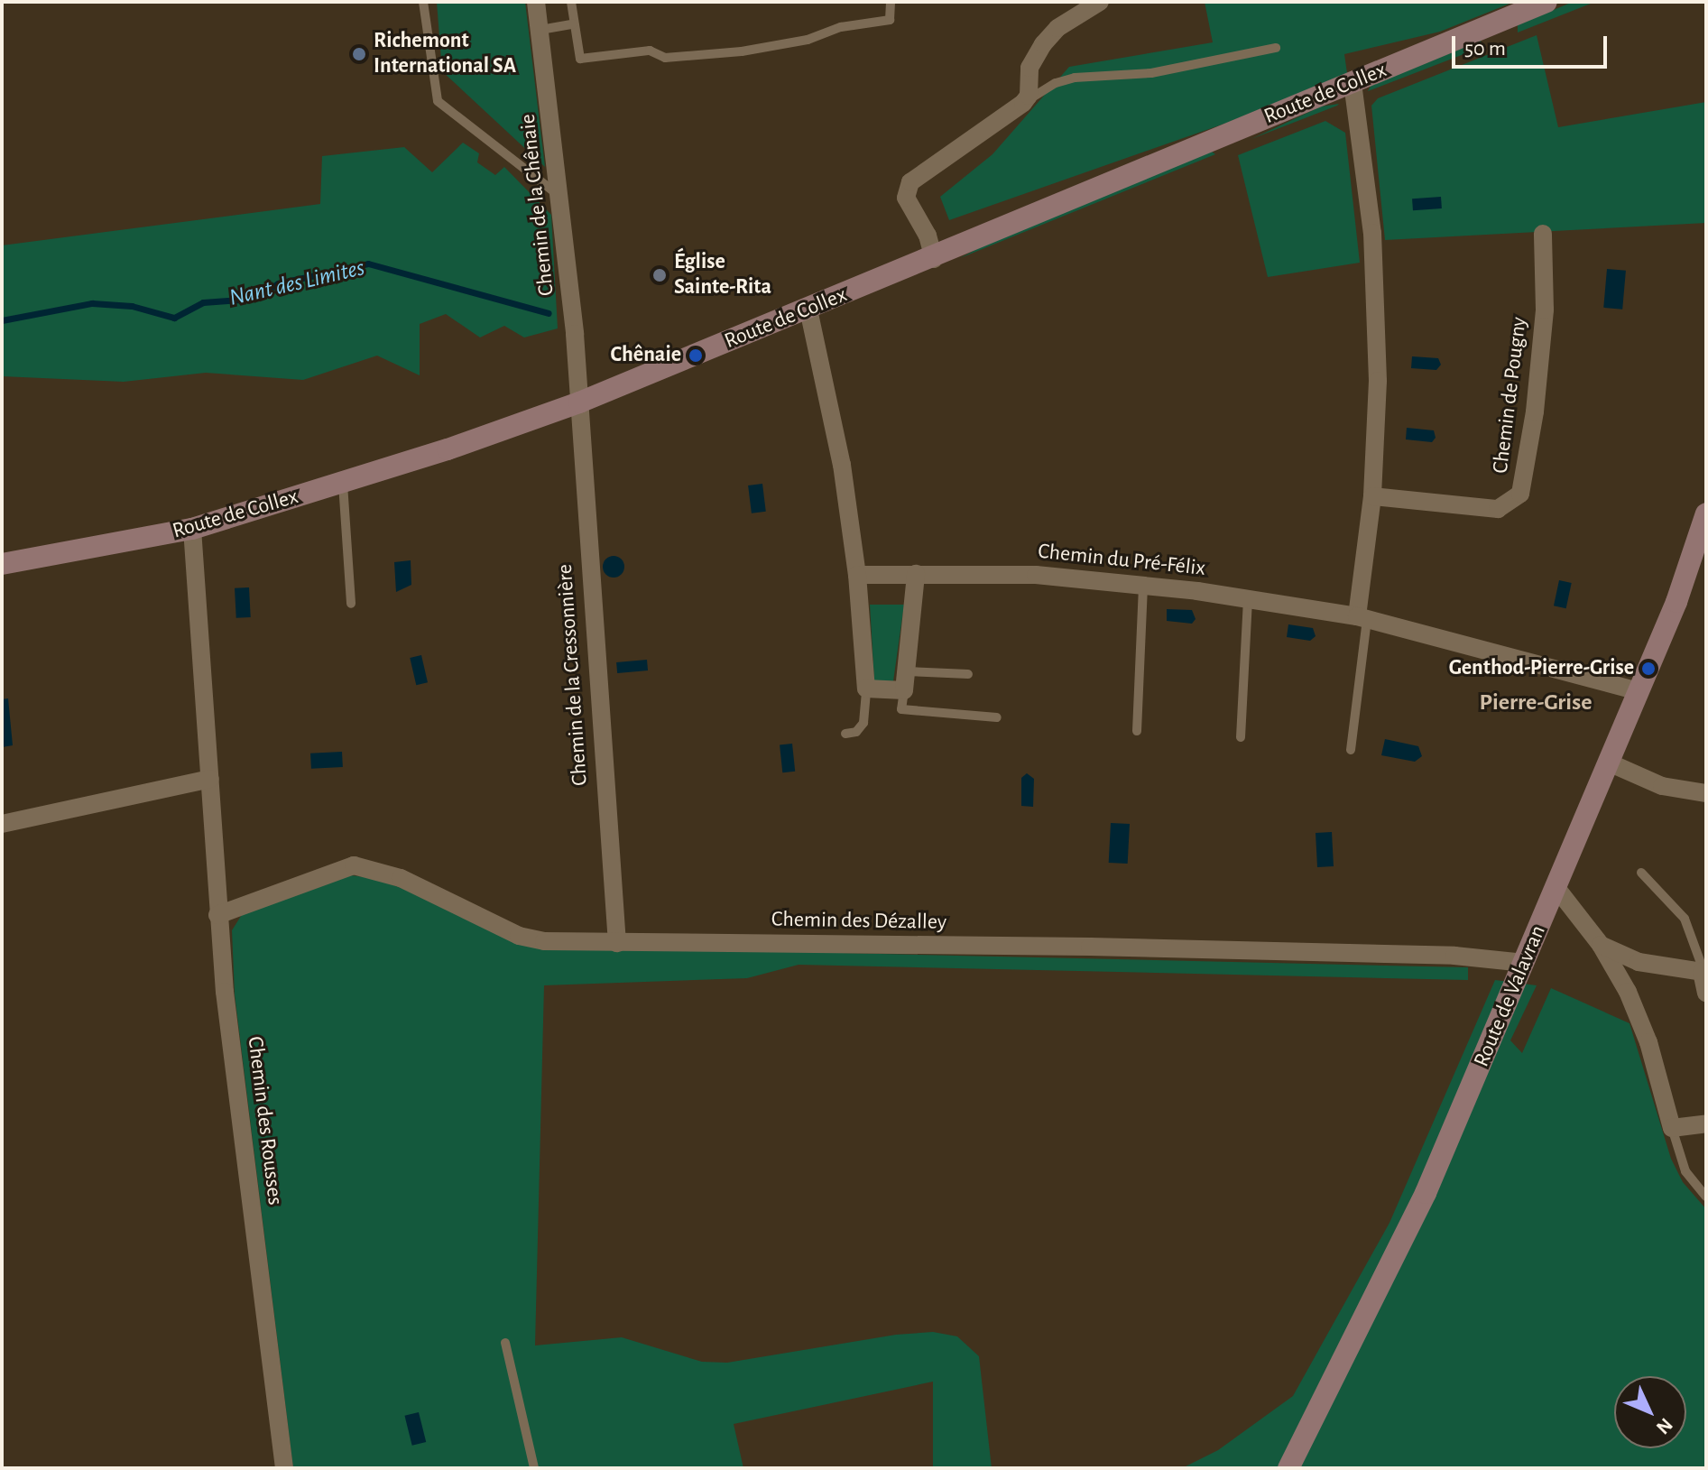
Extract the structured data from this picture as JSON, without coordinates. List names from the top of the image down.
{
  "streets": {
    "street": [
      "Route de Collex",
      "Chemin de la Chênaie",
      "Chemin de Pougny",
      "Chemin du Pré-Félix",
      "Chemin de la Cressonnière",
      "Chemin des Dézalley",
      "Route de Valavran",
      "Chemin des Rousses"
    ]
  },
  "crossings": [
    ["Route de Collex", "Chemin de la Chênaie"],
    ["Route de Collex", "Chemin de la Cressonnière"],
    ["Route de Collex", "Chemin des Rousses"],
    ["Chemin de la Chênaie", "Chemin de la Cressonnière"],
    ["Chemin du Pré-Félix", "Route de Valavran"],
    ["Chemin de la Cressonnière", "Chemin des Dézalley"],
    ["Chemin des Dézalley", "Route de Valavran"],
    ["Chemin des Dézalley", "Chemin des Rousses"]
  ],
  "districts": ["Pierre-Grise"],
  "water": ["Nant des Limites"],
  "places": [
    "Richemont International SA",
    "Église Sainte-Rita",
    "Chênaie",
    "Genthod-Pierre-Grise"
  ],
  "scale_bar": "50 m",
  "north": "bottom right"
}
